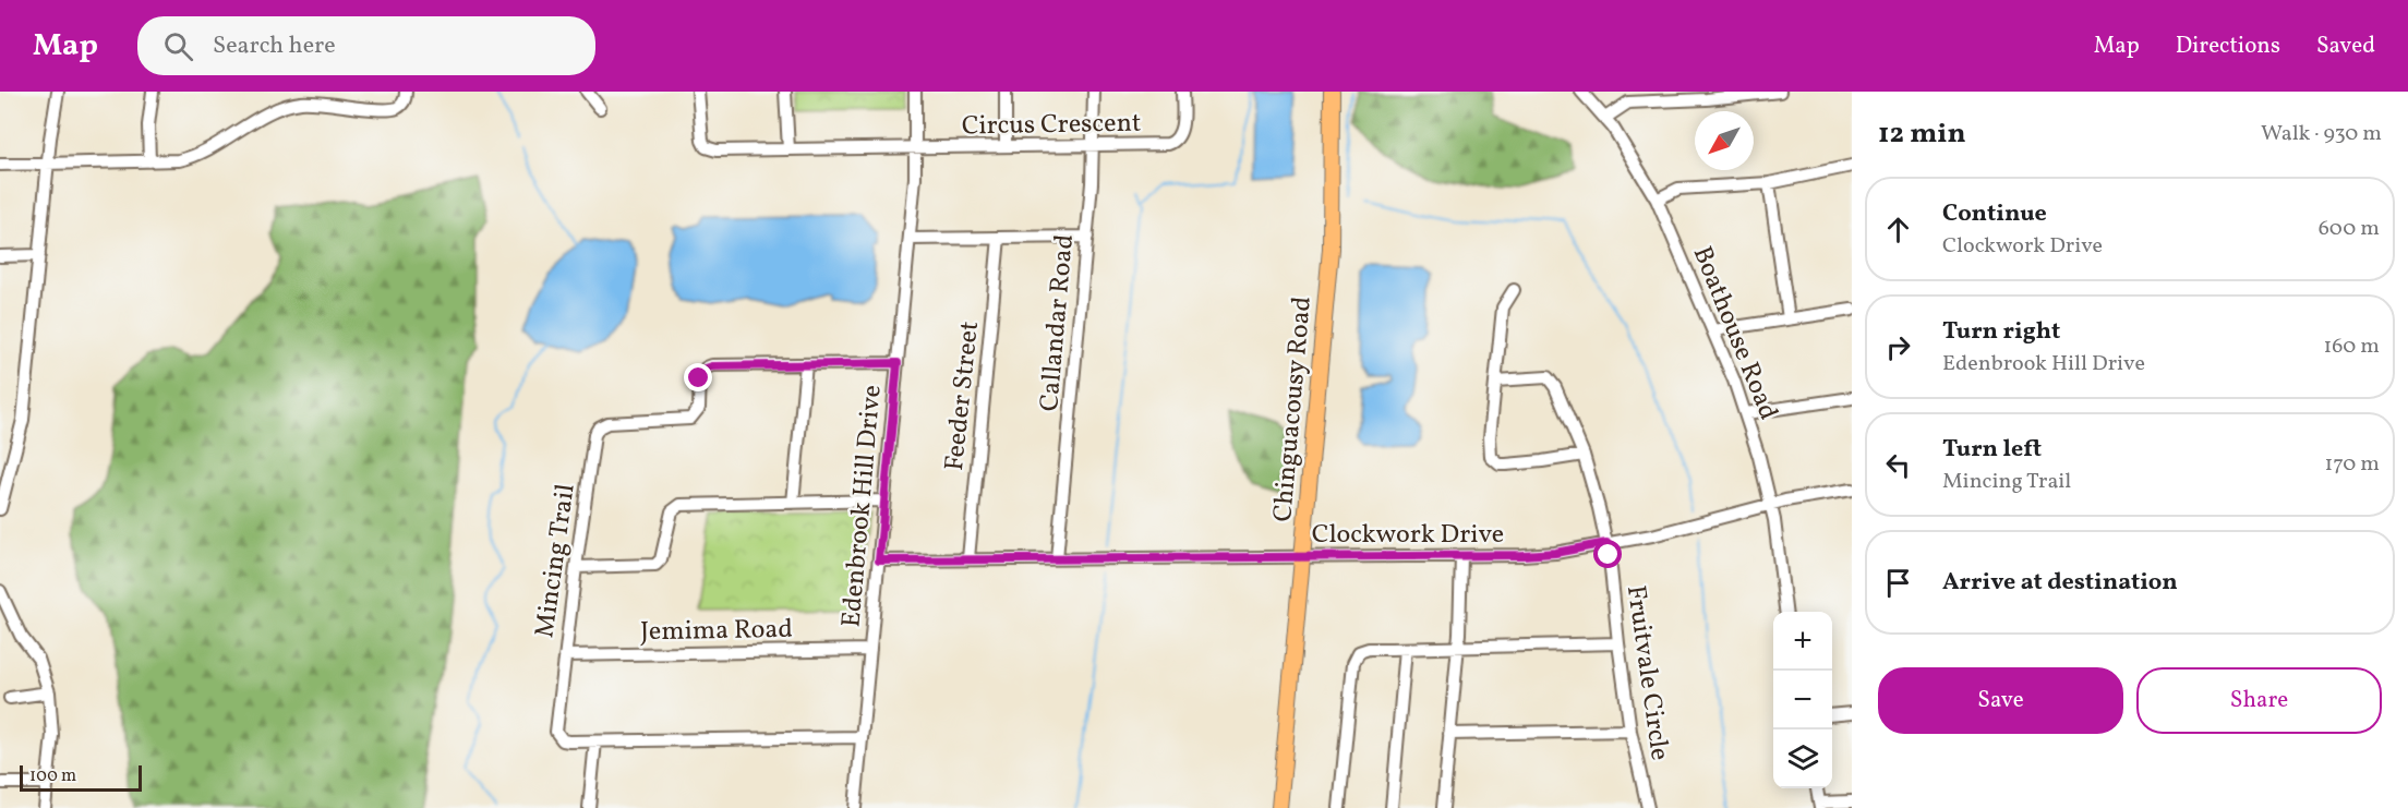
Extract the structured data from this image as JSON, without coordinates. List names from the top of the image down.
{
  "streets": {
    "main road": ["Chinguacousy Road"],
    "street": [
      "Circus Crescent",
      "Callandar Road",
      "Boathouse Road",
      "Feeder Street",
      "Edenbrook Hill Drive",
      "Clockwork Drive",
      "Mincing Trail",
      "Jemima Road",
      "Fruitvale Circle"
    ]
  },
  "crossings": [
    ["Circus Crescent", "Callandar Road"],
    ["Circus Crescent", "Edenbrook Hill Drive"],
    ["Callandar Road", "Clockwork Drive"],
    ["Boathouse Road", "Clockwork Drive"],
    ["Feeder Street", "Clockwork Drive"],
    ["Chinguacousy Road", "Clockwork Drive"],
    ["Edenbrook Hill Drive", "Clockwork Drive"],
    ["Edenbrook Hill Drive", "Mincing Trail"],
    ["Edenbrook Hill Drive", "Jemima Road"],
    ["Clockwork Drive", "Fruitvale Circle"],
    ["Mincing Trail", "Jemima Road"]
  ],
  "scale_bar": "100 m",
  "north": "bottom left",
  "page": {
    "header": "Map",
    "search": "Search here",
    "nav": ["Map", "Directions", "Saved"],
    "heading": ["12 min", "Walk · 930 m"],
    "list": [
      ["Continue", "Clockwork Drive", "600 m"],
      ["Turn right", "Edenbrook Hill Drive", "160 m"],
      ["Turn left", "Mincing Trail", "170 m"],
      "Arrive at destination"
    ],
    "map_buttons": ["+", "−"],
    "buttons": ["Save", "Share"],
    "scale": "100 m"
  }
}
